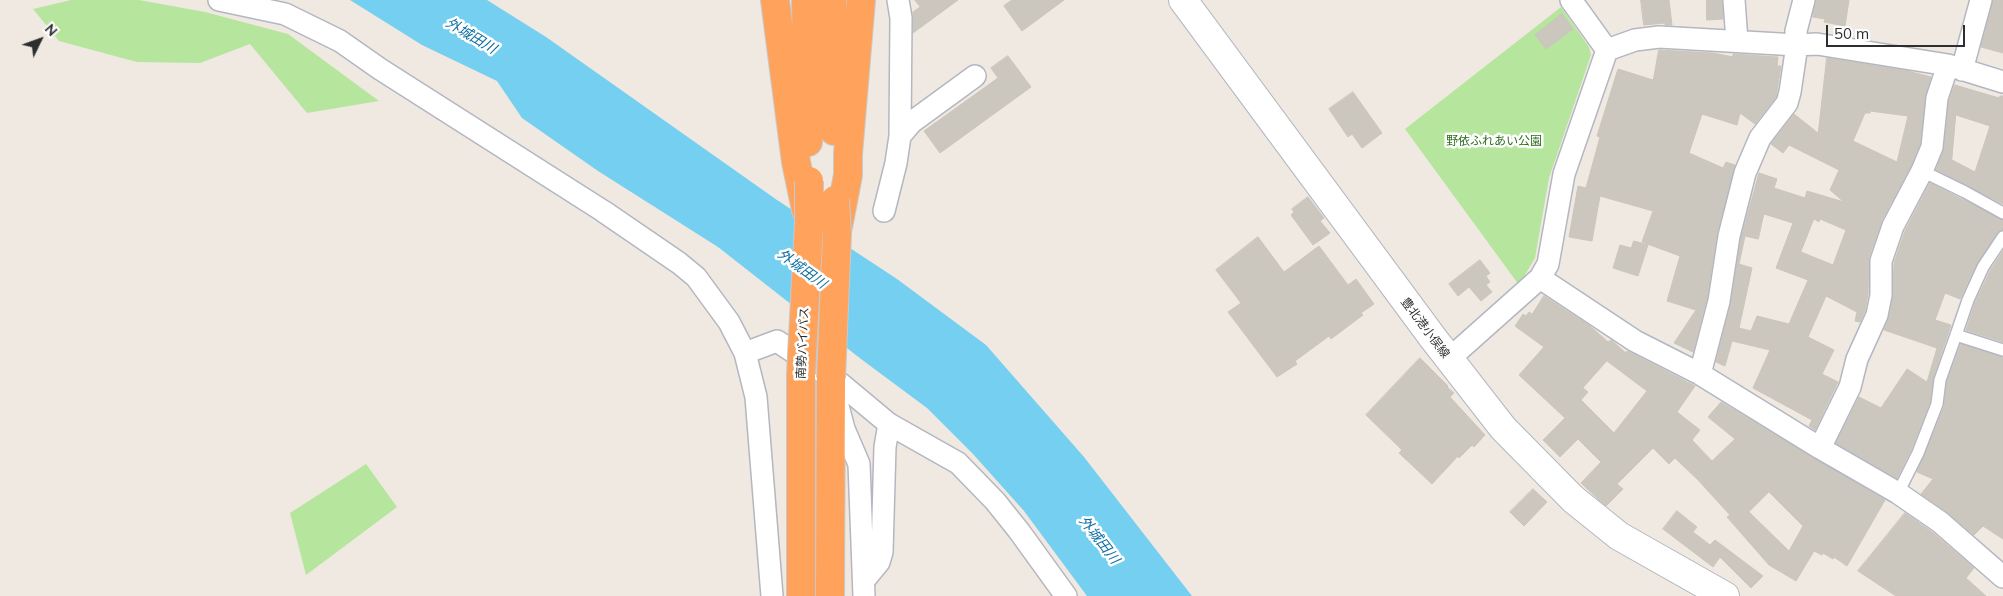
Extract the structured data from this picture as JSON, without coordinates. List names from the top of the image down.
{
  "streets": {
    "highway": ["南勢バイパス"],
    "main road": ["豊北港小俣線"]
  },
  "water": ["外城田川"],
  "parks": ["野依ふれあい公園"],
  "scale_bar": "50 m",
  "north": "top right"
}
